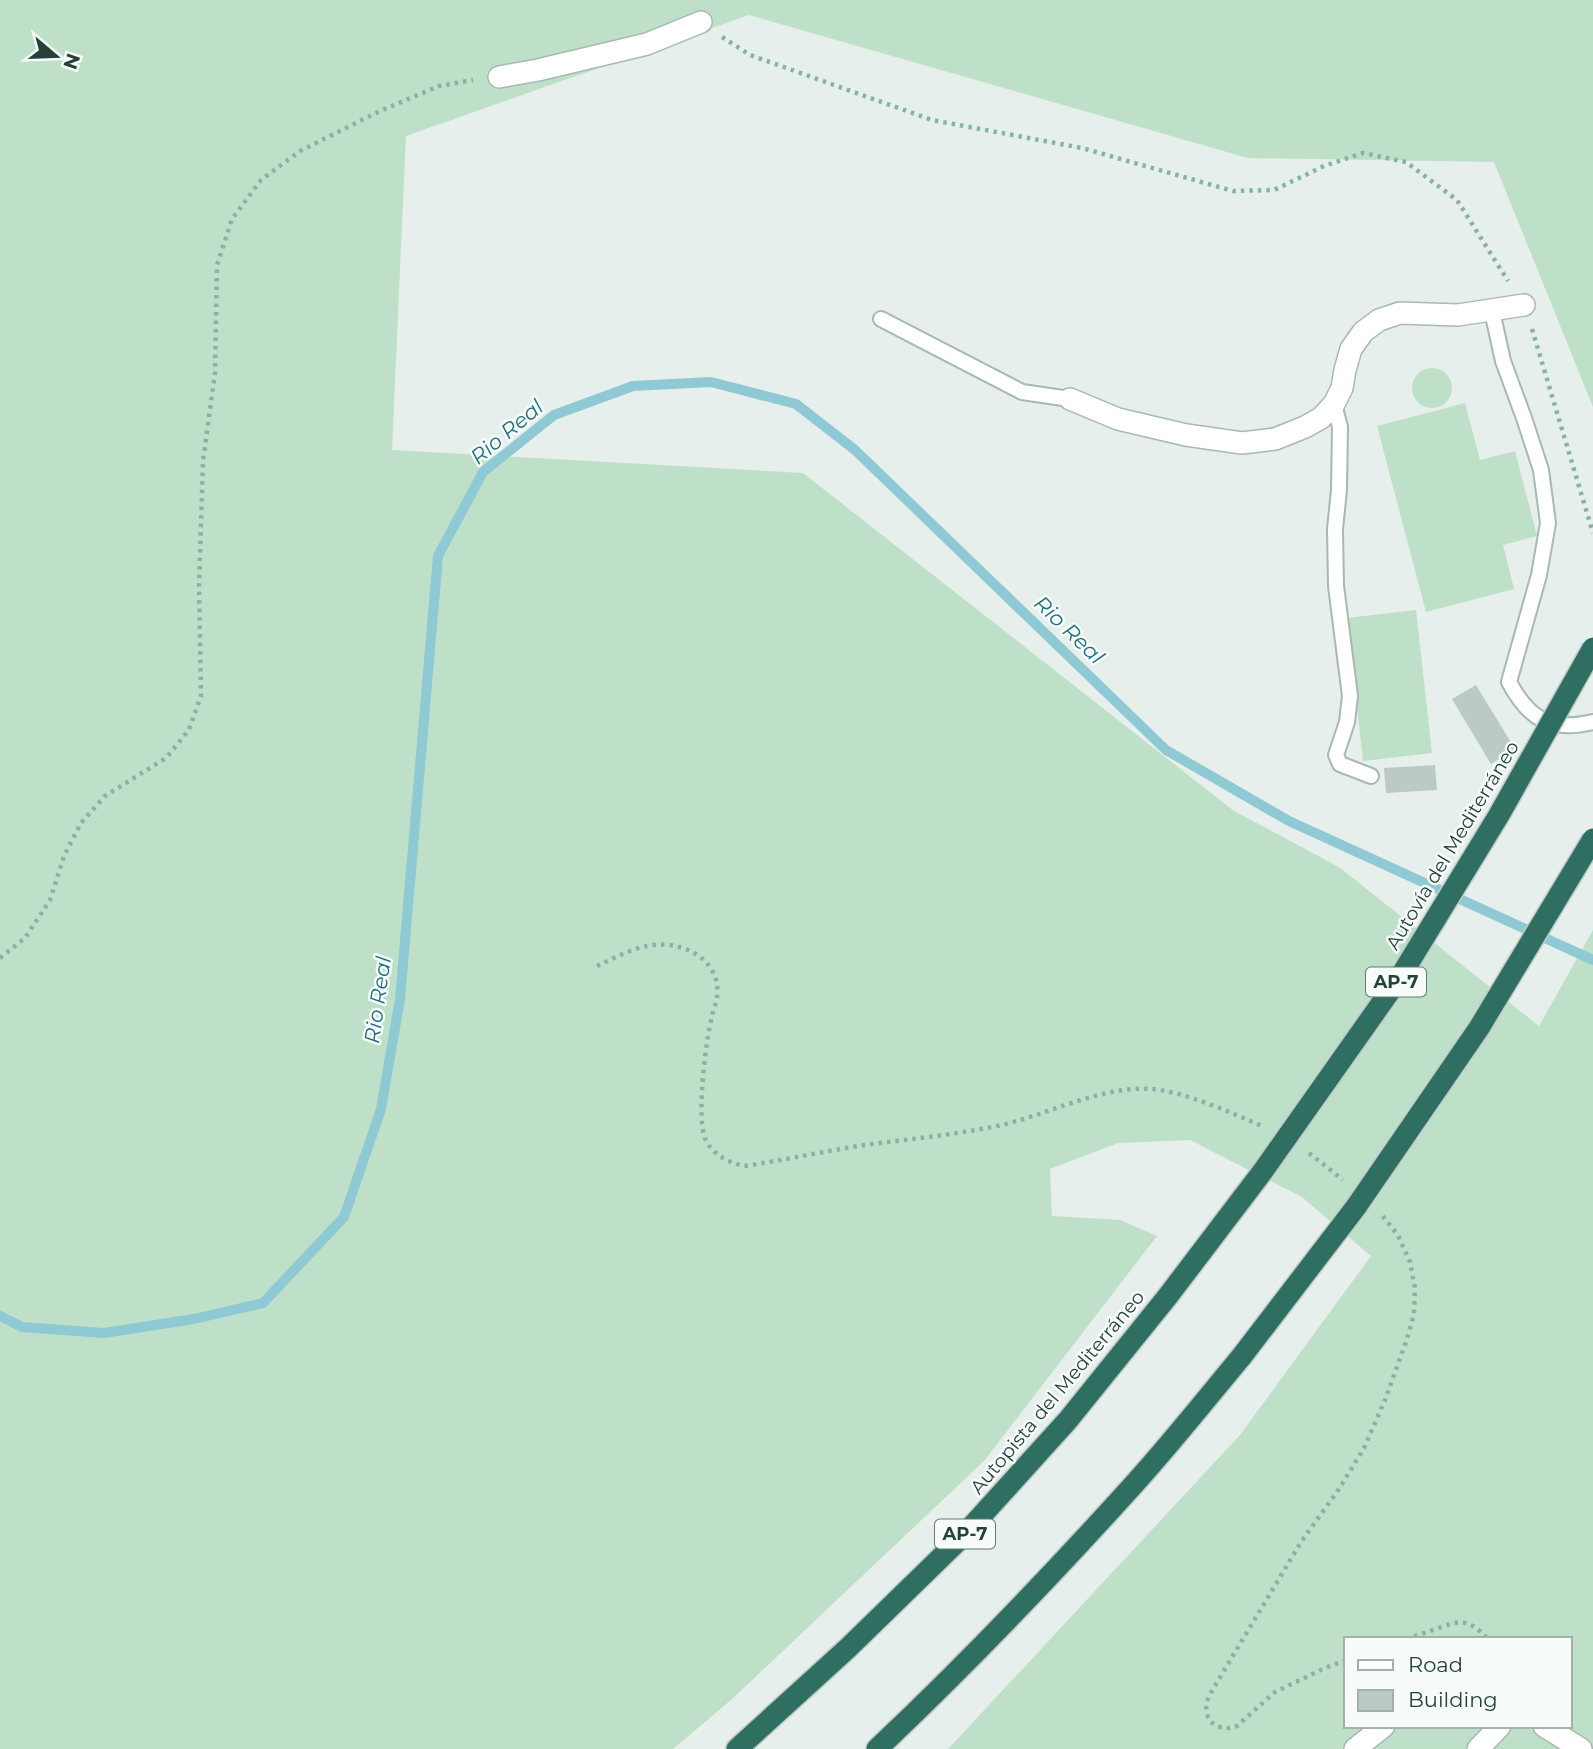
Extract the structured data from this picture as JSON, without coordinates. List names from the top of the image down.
{
  "streets": {
    "highway": ["Autovía del Mediterráneo", "AP-7", "Autopista del Mediterráneo"]
  },
  "crossings": [
    ["Autovía del Mediterráneo", "Autopista del Mediterráneo"]
  ],
  "water": ["Rio Real"],
  "legend": ["Road", "Building"],
  "north": "right"
}
